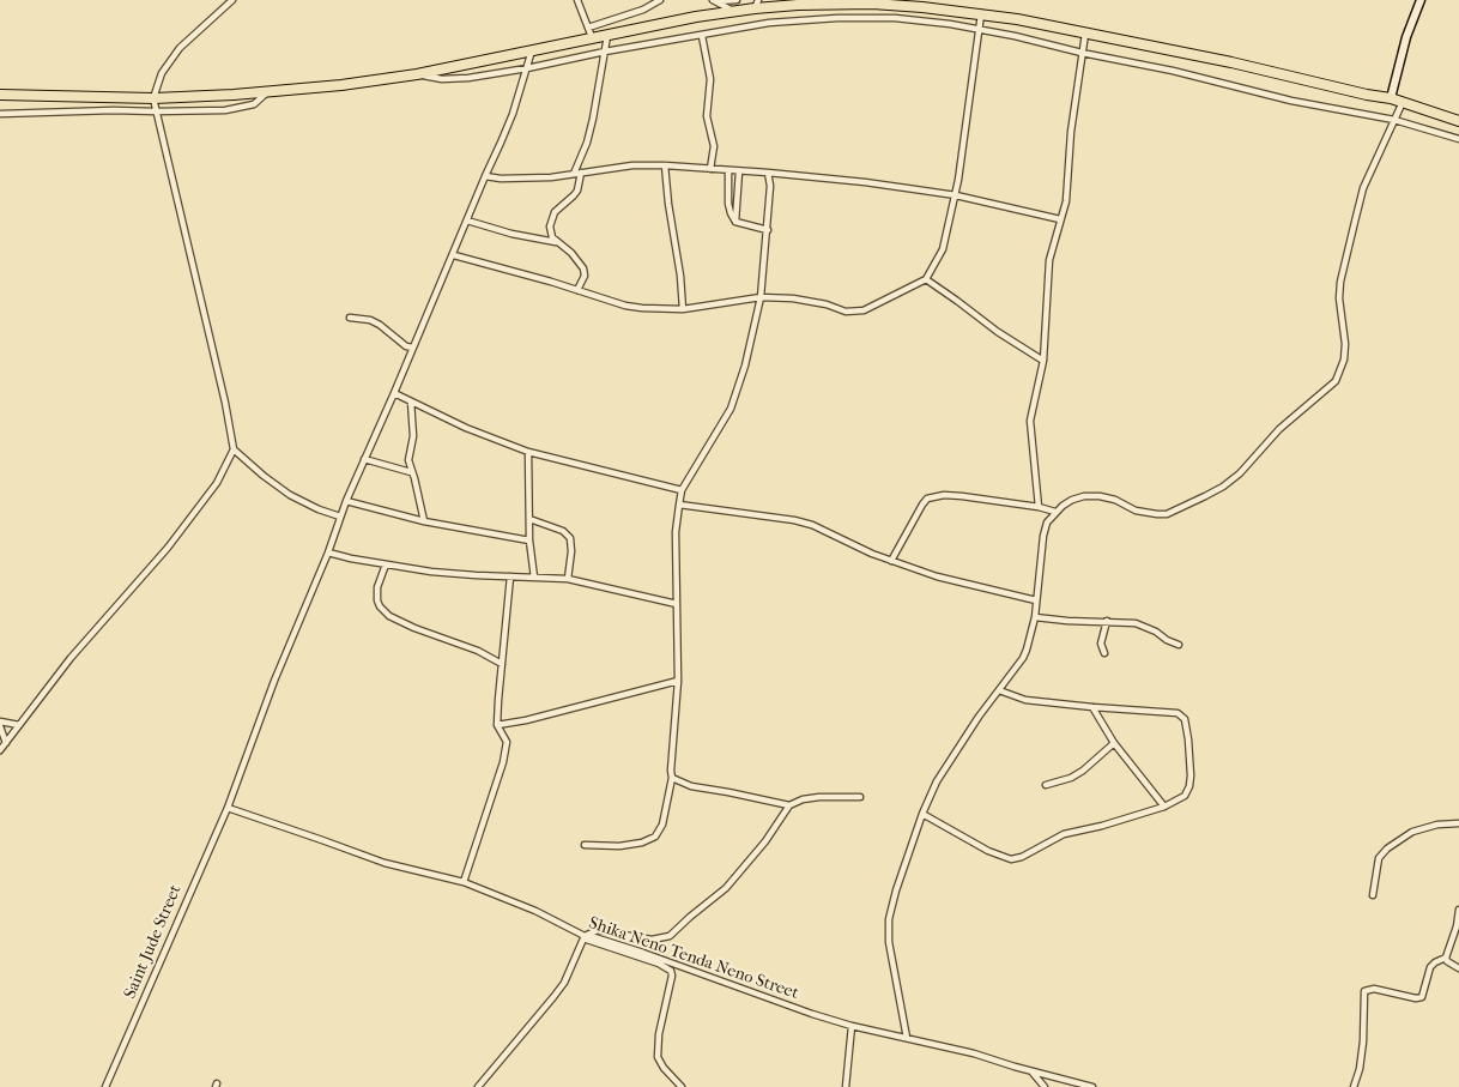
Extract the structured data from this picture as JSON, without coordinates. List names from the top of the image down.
{
  "streets": {
    "street": ["Saint Jude Street", "Shika Neno Tenda Neno Street"]
  },
  "crossings": [
    ["Saint Jude Street", "Shika Neno Tenda Neno Street"]
  ]
}
